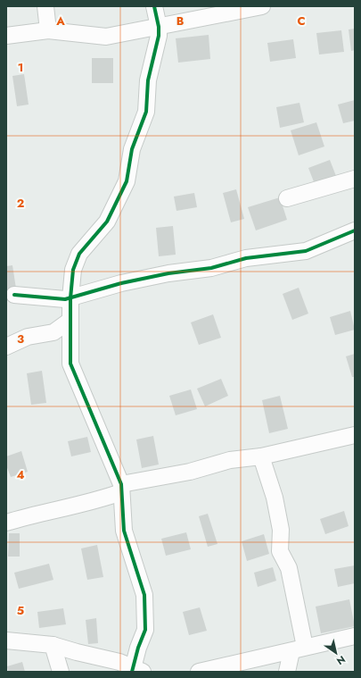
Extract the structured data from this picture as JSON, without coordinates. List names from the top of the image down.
{
  "north": "bottom right",
  "grid": {
    "columns": ["A", "B", "C"],
    "rows": [
      "1",
      "2",
      "3",
      "4",
      "5"
    ]
  }
}
